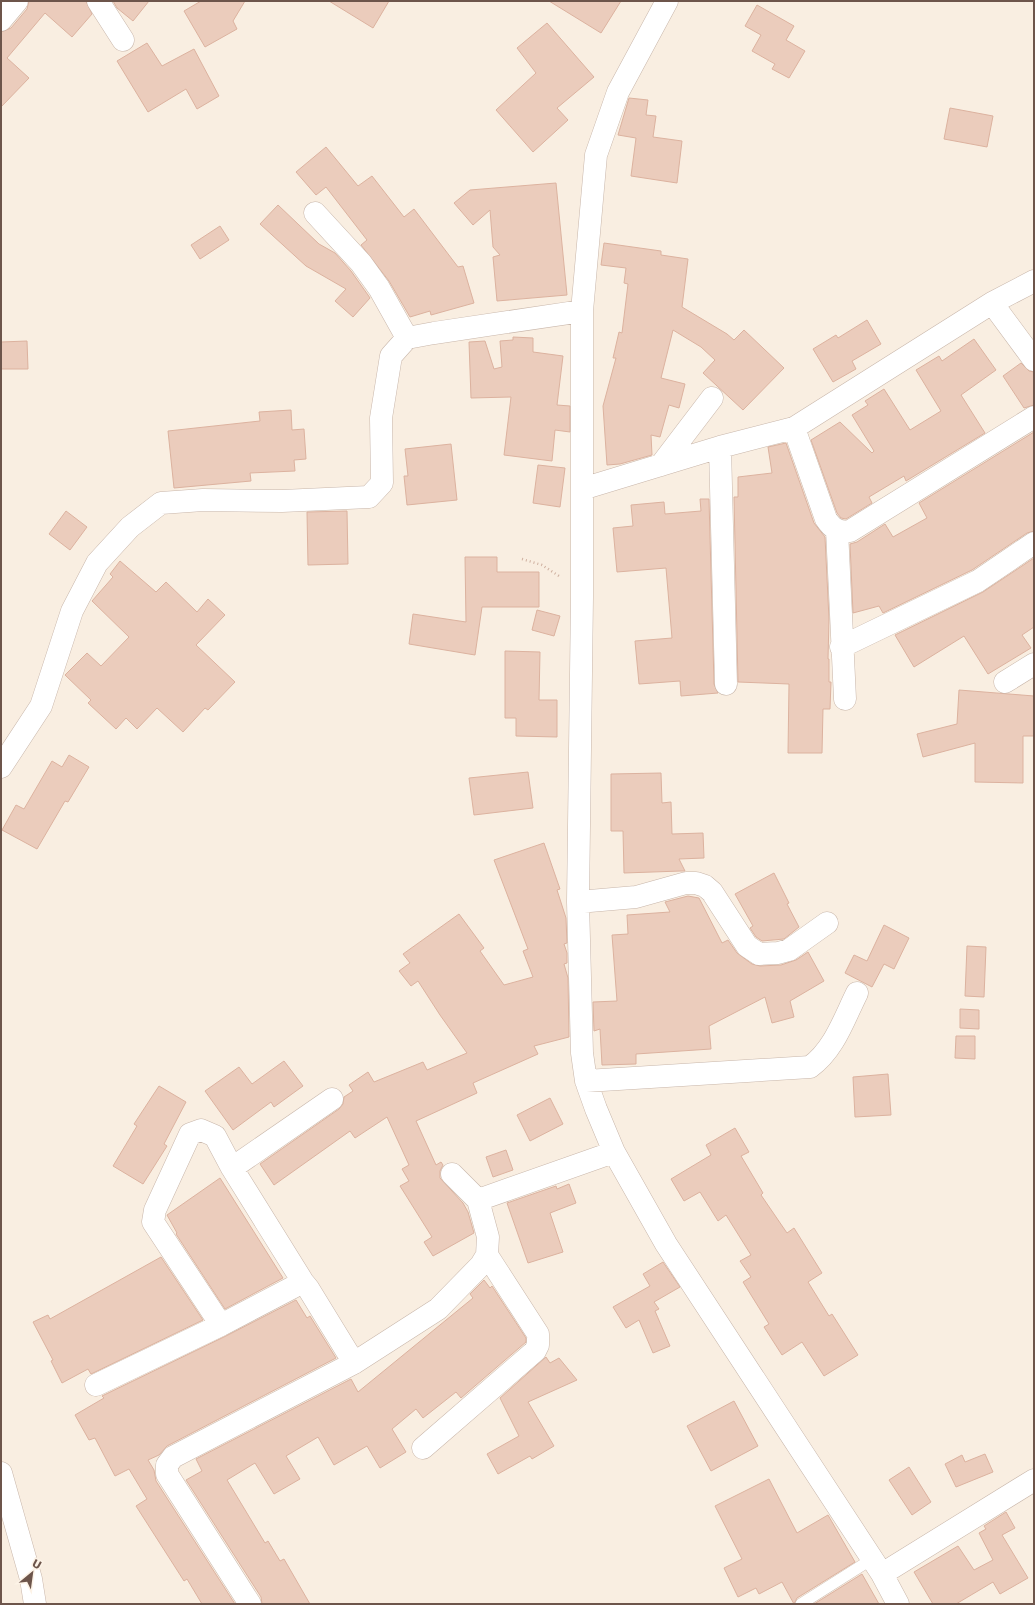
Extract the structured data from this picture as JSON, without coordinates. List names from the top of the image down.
{
  "north": "top right"
}
